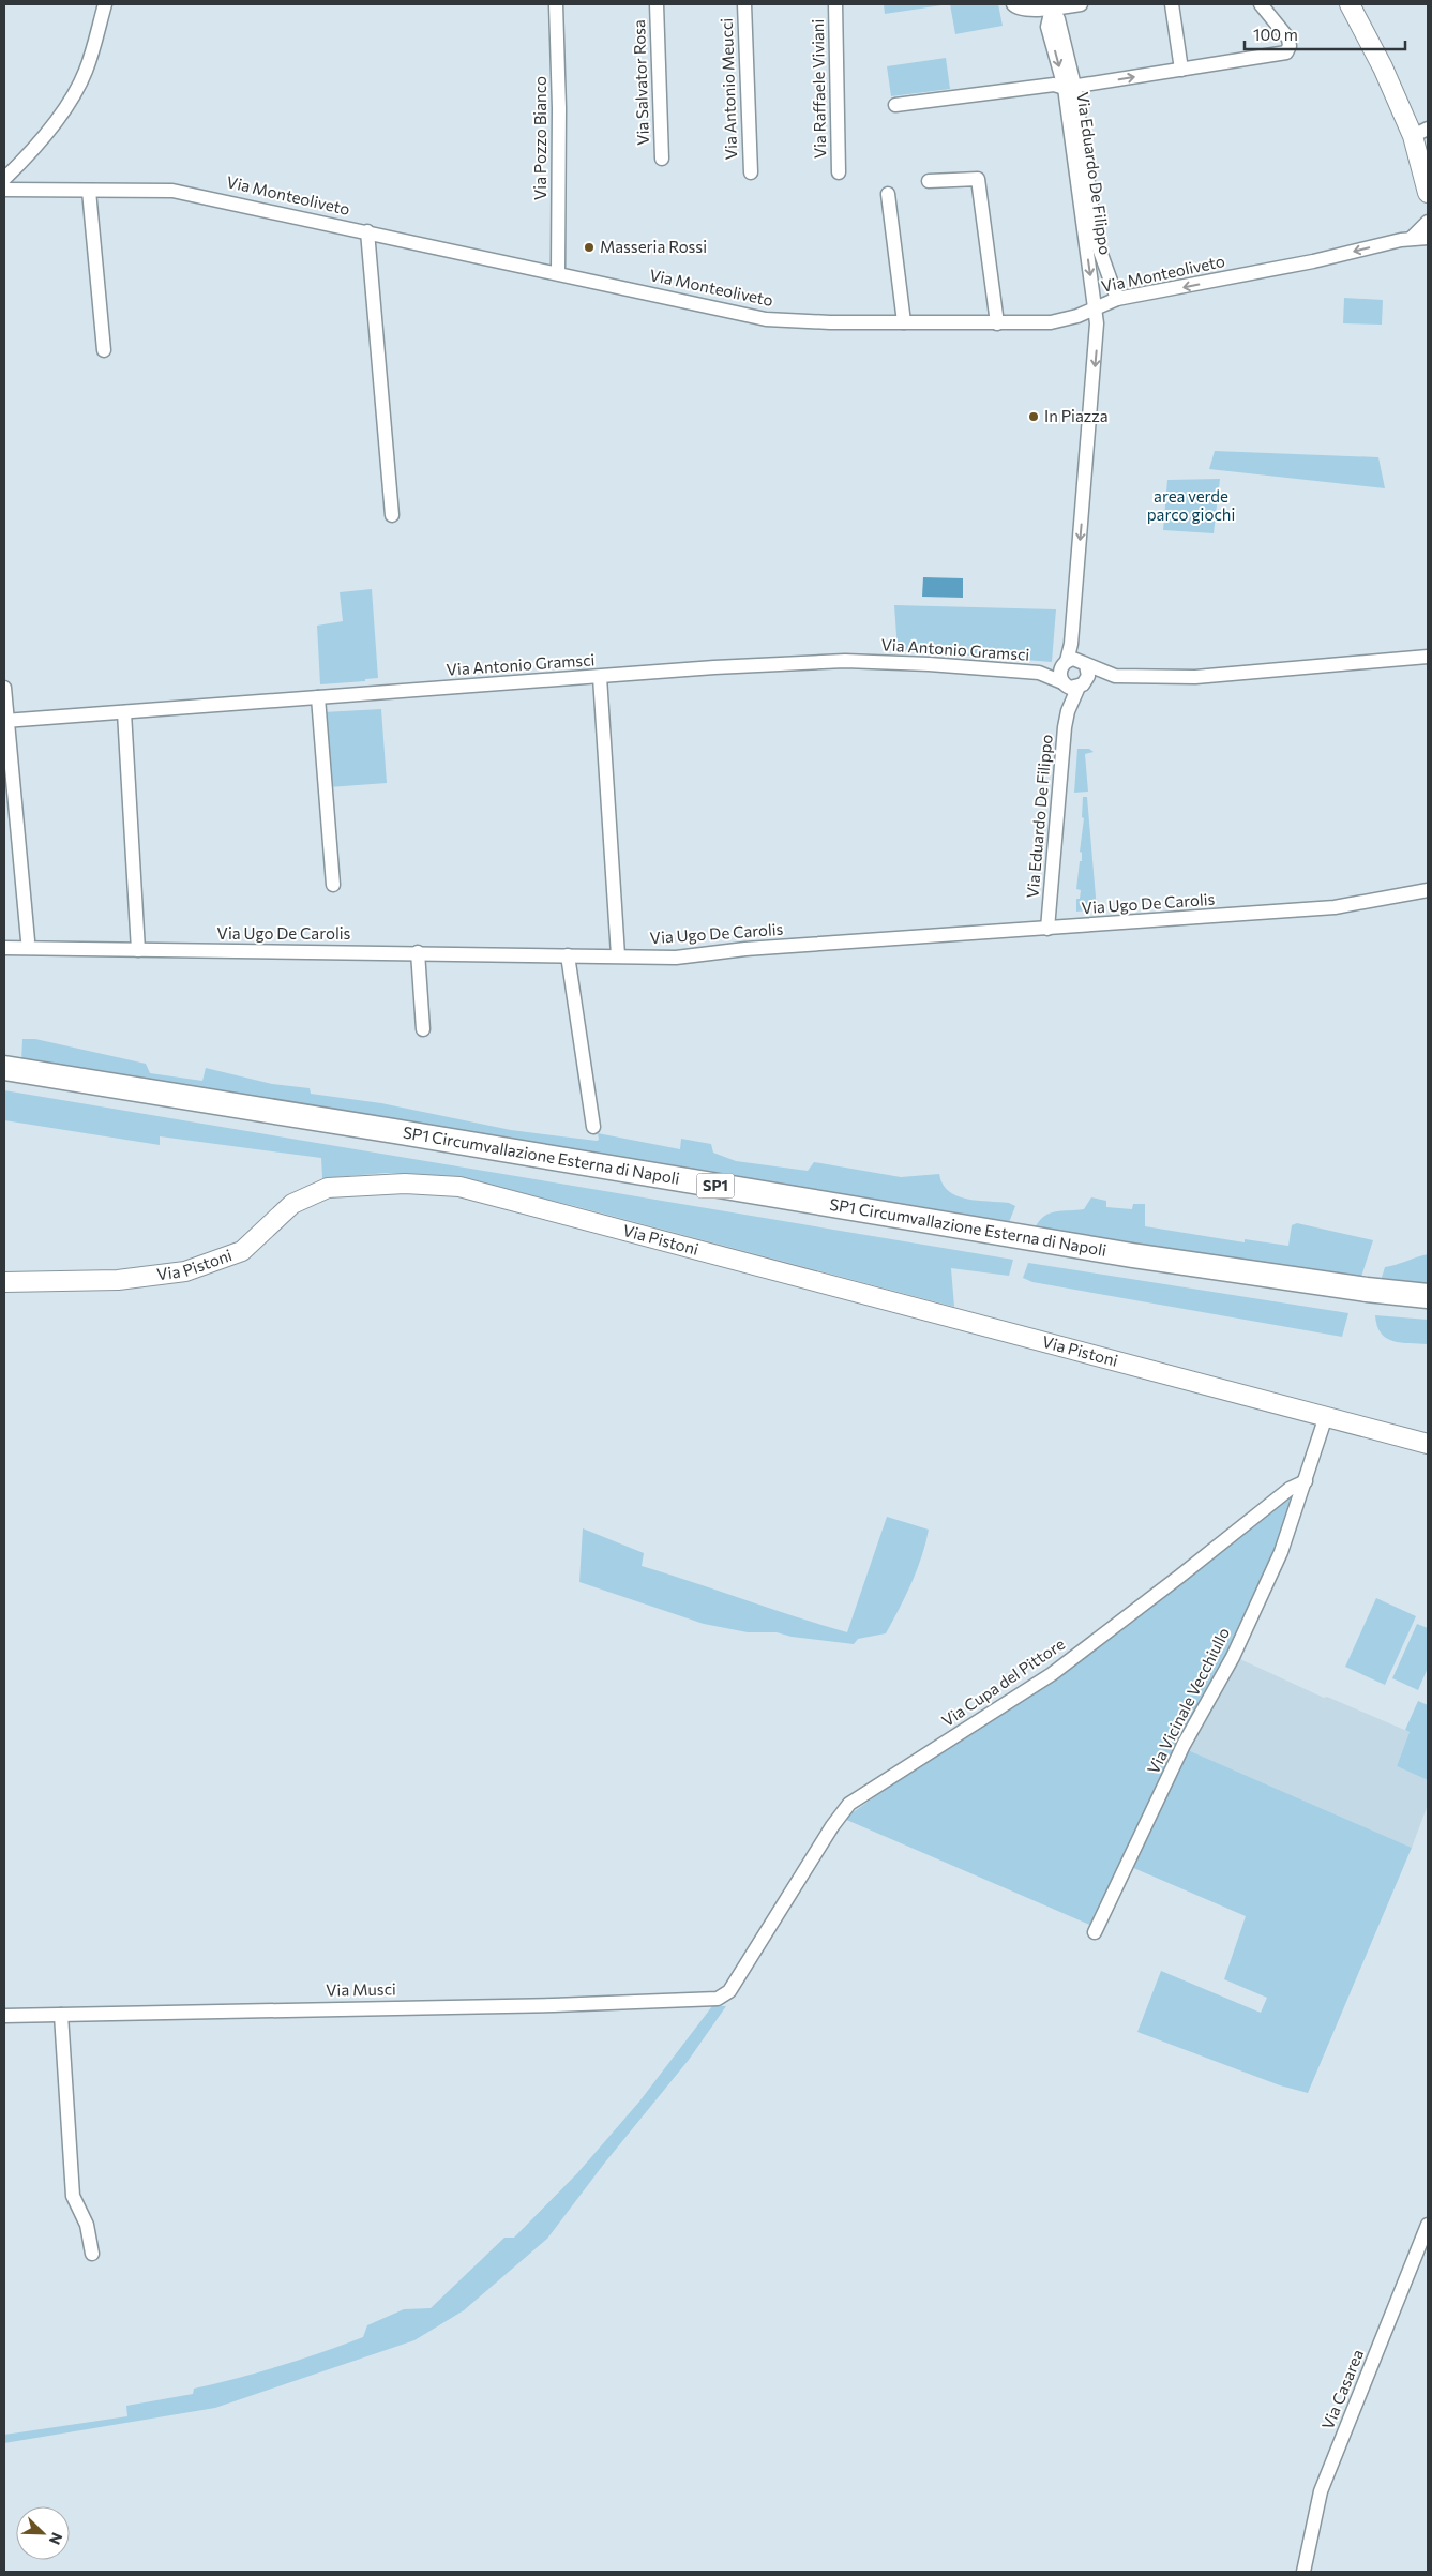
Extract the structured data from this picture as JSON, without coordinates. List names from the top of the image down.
{
  "streets": {
    "highway": ["SP1 Circumvallazione Esterna di Napoli", "SP1"],
    "street": [
      "Via Salvator Rosa",
      "Via Antonio Meucci",
      "Via Raffaele Viviani",
      "Via Pozzo Bianco",
      "Via Eduardo De Filippo",
      "Via Monteoliveto",
      "Via Antonio Gramsci",
      "Via Ugo De Carolis",
      "Via Pistoni",
      "Via Cupa del Pittore",
      "Via Vicinale Vecchiullo",
      "Via Musci",
      "Via Casarea"
    ]
  },
  "crossings": [
    ["Via Pozzo Bianco", "Via Monteoliveto"],
    ["Via Eduardo De Filippo", "Via Monteoliveto"],
    ["Via Eduardo De Filippo", "Via Antonio Gramsci"],
    ["Via Eduardo De Filippo", "Via Ugo De Carolis"],
    ["Via Cupa del Pittore", "Via Vicinale Vecchiullo"],
    ["Via Cupa del Pittore", "Via Musci"]
  ],
  "parks": ["area verde parco giochi"],
  "places": ["Masseria Rossi", "In Piazza"],
  "scale_bar": "100 m",
  "north": "bottom right"
}
